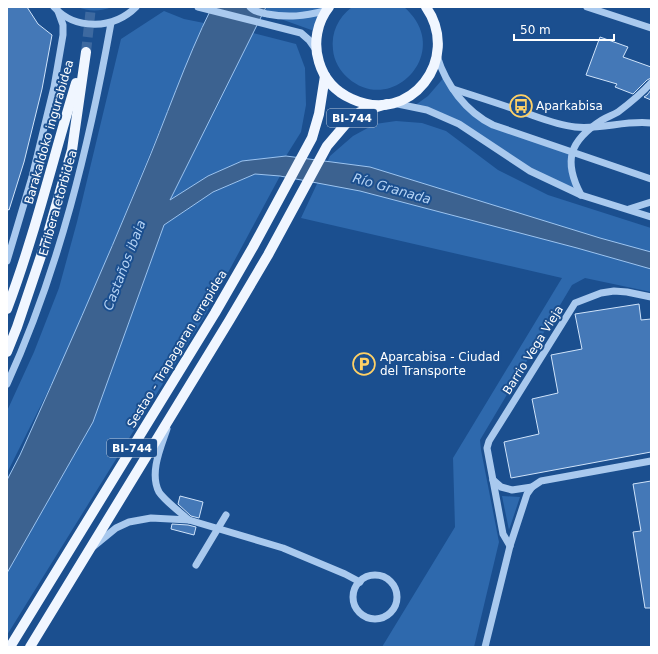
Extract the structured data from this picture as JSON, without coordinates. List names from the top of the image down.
{
  "streets": {
    "main road": ["BI-744", "Barakaldoko ingurabidea", "Sestao - Trapagaran errepidea"],
    "street": ["Erribera etorbidea", "Barrio Vega Vieja"]
  },
  "crossings": [
    ["BI-744", "Sestao - Trapagaran errepidea"]
  ],
  "water": ["Río Granada", "Castaños ibaia"],
  "places": {
    "bus stop": ["Aparkabisa"],
    "parking": ["Aparcabisa - Ciudad del Transporte"]
  },
  "scale_bar": "50 m"
}
